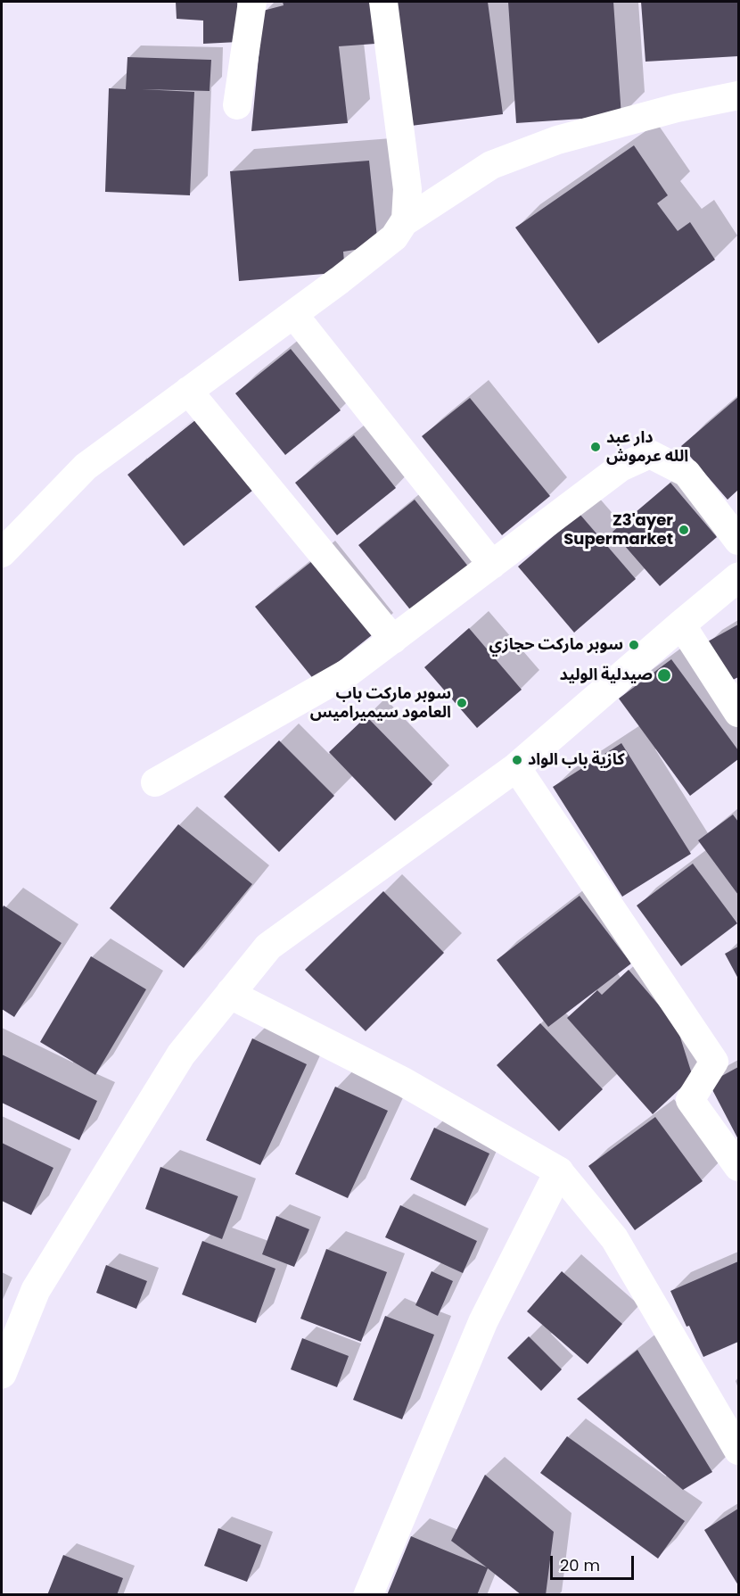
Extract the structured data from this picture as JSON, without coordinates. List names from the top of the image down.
{
  "places": [
    "دار عبد الله عرموش",
    "Z3'ayer Supermarket",
    "سوبر ماركت حجازي",
    "صيدلية الوليد",
    "سوبر ماركت باب العامود سيميراميس",
    "كازية باب الواد"
  ],
  "scale_bar": "20 m"
}
